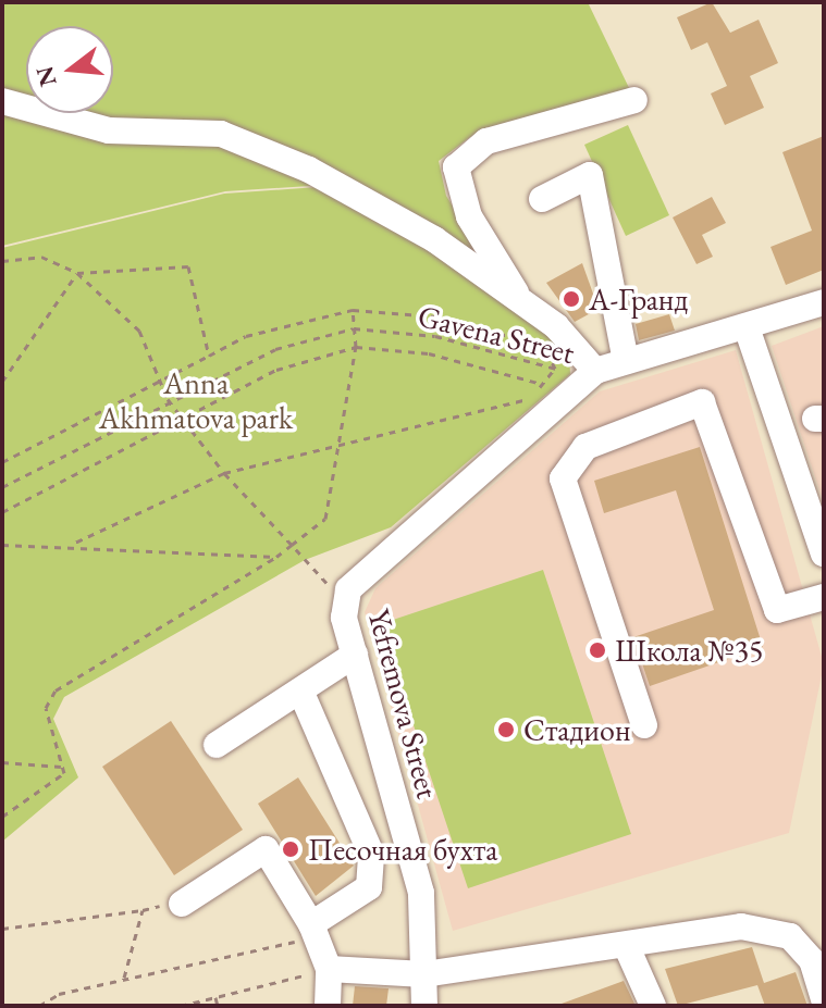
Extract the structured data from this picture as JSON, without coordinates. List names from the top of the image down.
{
  "streets": {
    "street": ["Yefremova Street"],
    "path": ["Gavena Street"]
  },
  "crossings": [
    ["Gavena Street", "Yefremova Street"]
  ],
  "parks": ["Anna Akhmatova park"],
  "places": [
    "А-Гранд",
    "Школа №35",
    "Стадион",
    "Песочная бухта"
  ],
  "north": "left"
}
